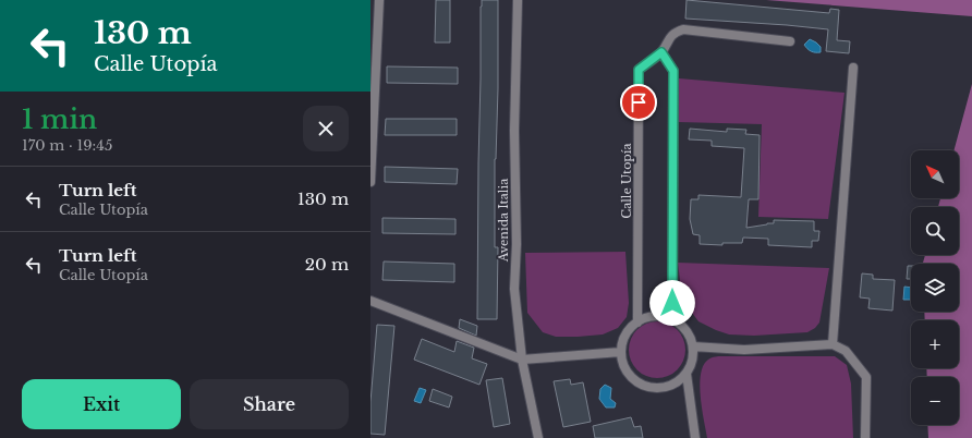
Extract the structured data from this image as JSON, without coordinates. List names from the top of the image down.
{
  "streets": {
    "street": ["Calle Utopía", "Avenida Italia"]
  },
  "north": "top left",
  "page": {
    "turn": ["130 m", "Calle Utopía"],
    "heading": ["1 min", "170 m · 19:45"],
    "map_buttons": ["+", "−"],
    "list": [
      {
        "name": "Turn left",
        "note": "Calle Utopía",
        "value": "130 m"
      },
      {
        "name": "Turn left",
        "note": "Calle Utopía",
        "value": "20 m"
      }
    ],
    "buttons": ["Exit", "Share"]
  }
}
